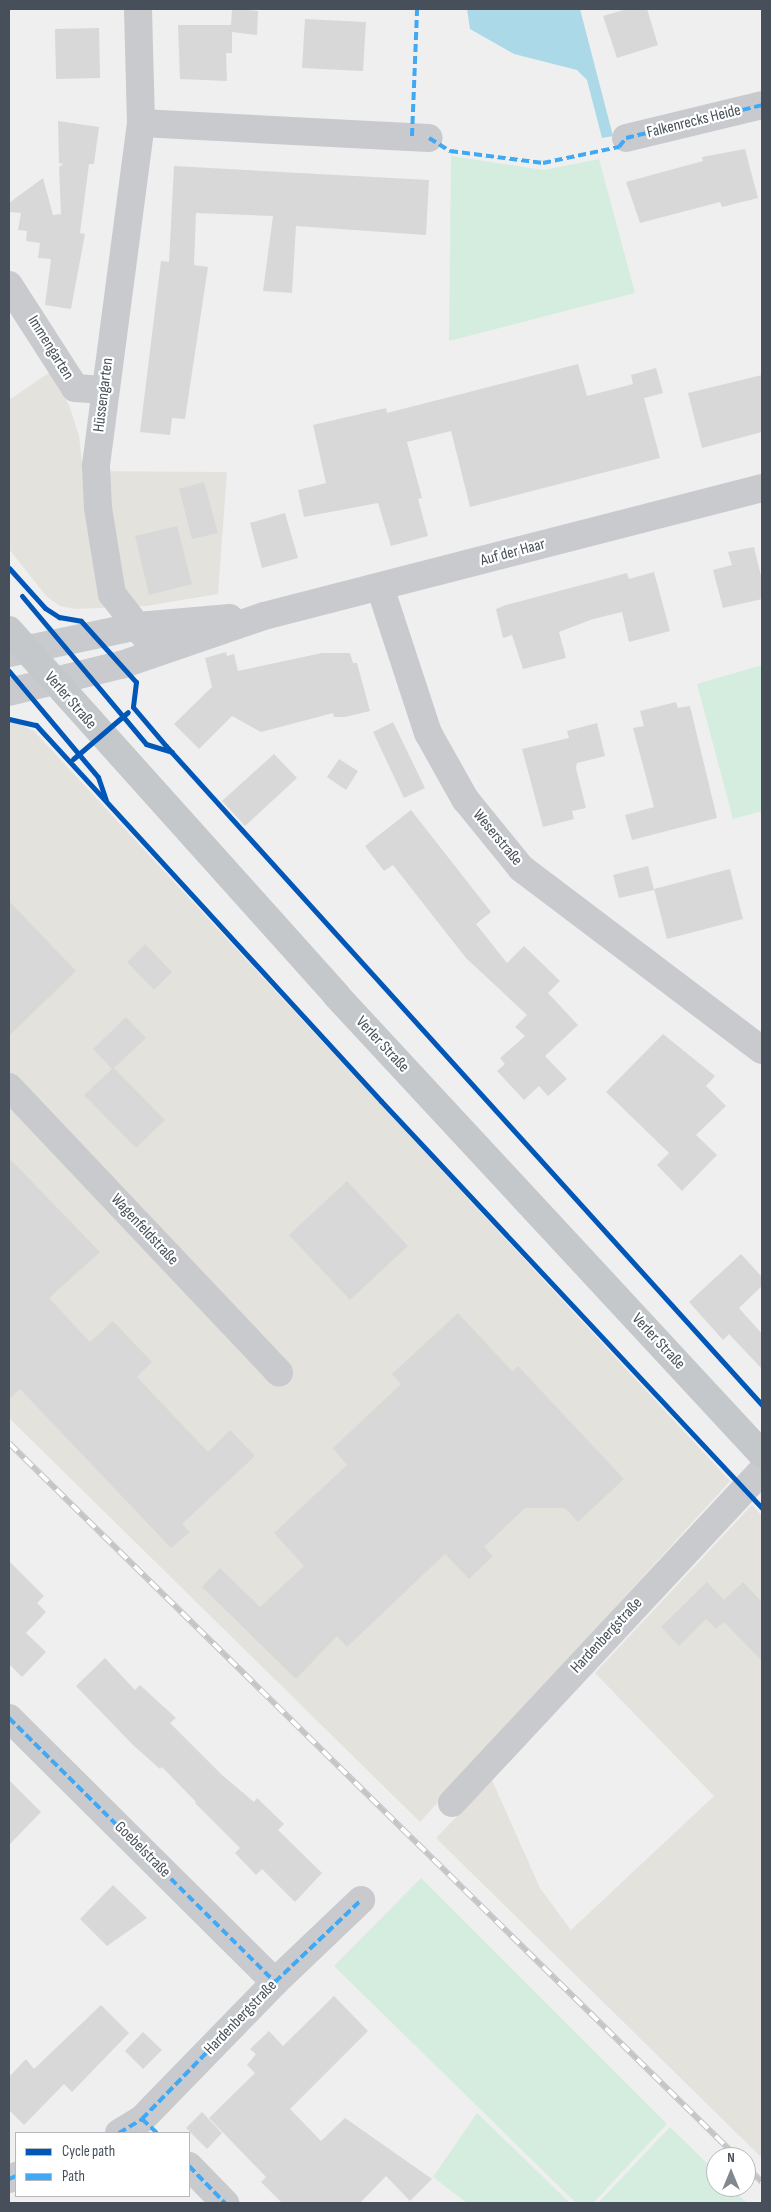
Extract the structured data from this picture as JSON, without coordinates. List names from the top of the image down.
{
  "streets": {
    "main road": ["Verler Straße"],
    "street": [
      "Falkenrecks Heide",
      "Immengarten",
      "Hüssengarten",
      "Auf der Haar",
      "Weserstraße",
      "Wagenfeldstraße",
      "Hardenbergstraße",
      "Goebelstraße"
    ]
  },
  "crossings": [
    ["Immengarten", "Hüssengarten"],
    ["Hüssengarten", "Auf der Haar"],
    ["Auf der Haar", "Verler Straße"],
    ["Auf der Haar", "Weserstraße"],
    ["Hardenbergstraße", "Goebelstraße"]
  ],
  "legend": ["Cycle path", "Path"],
  "north": "top"
}
